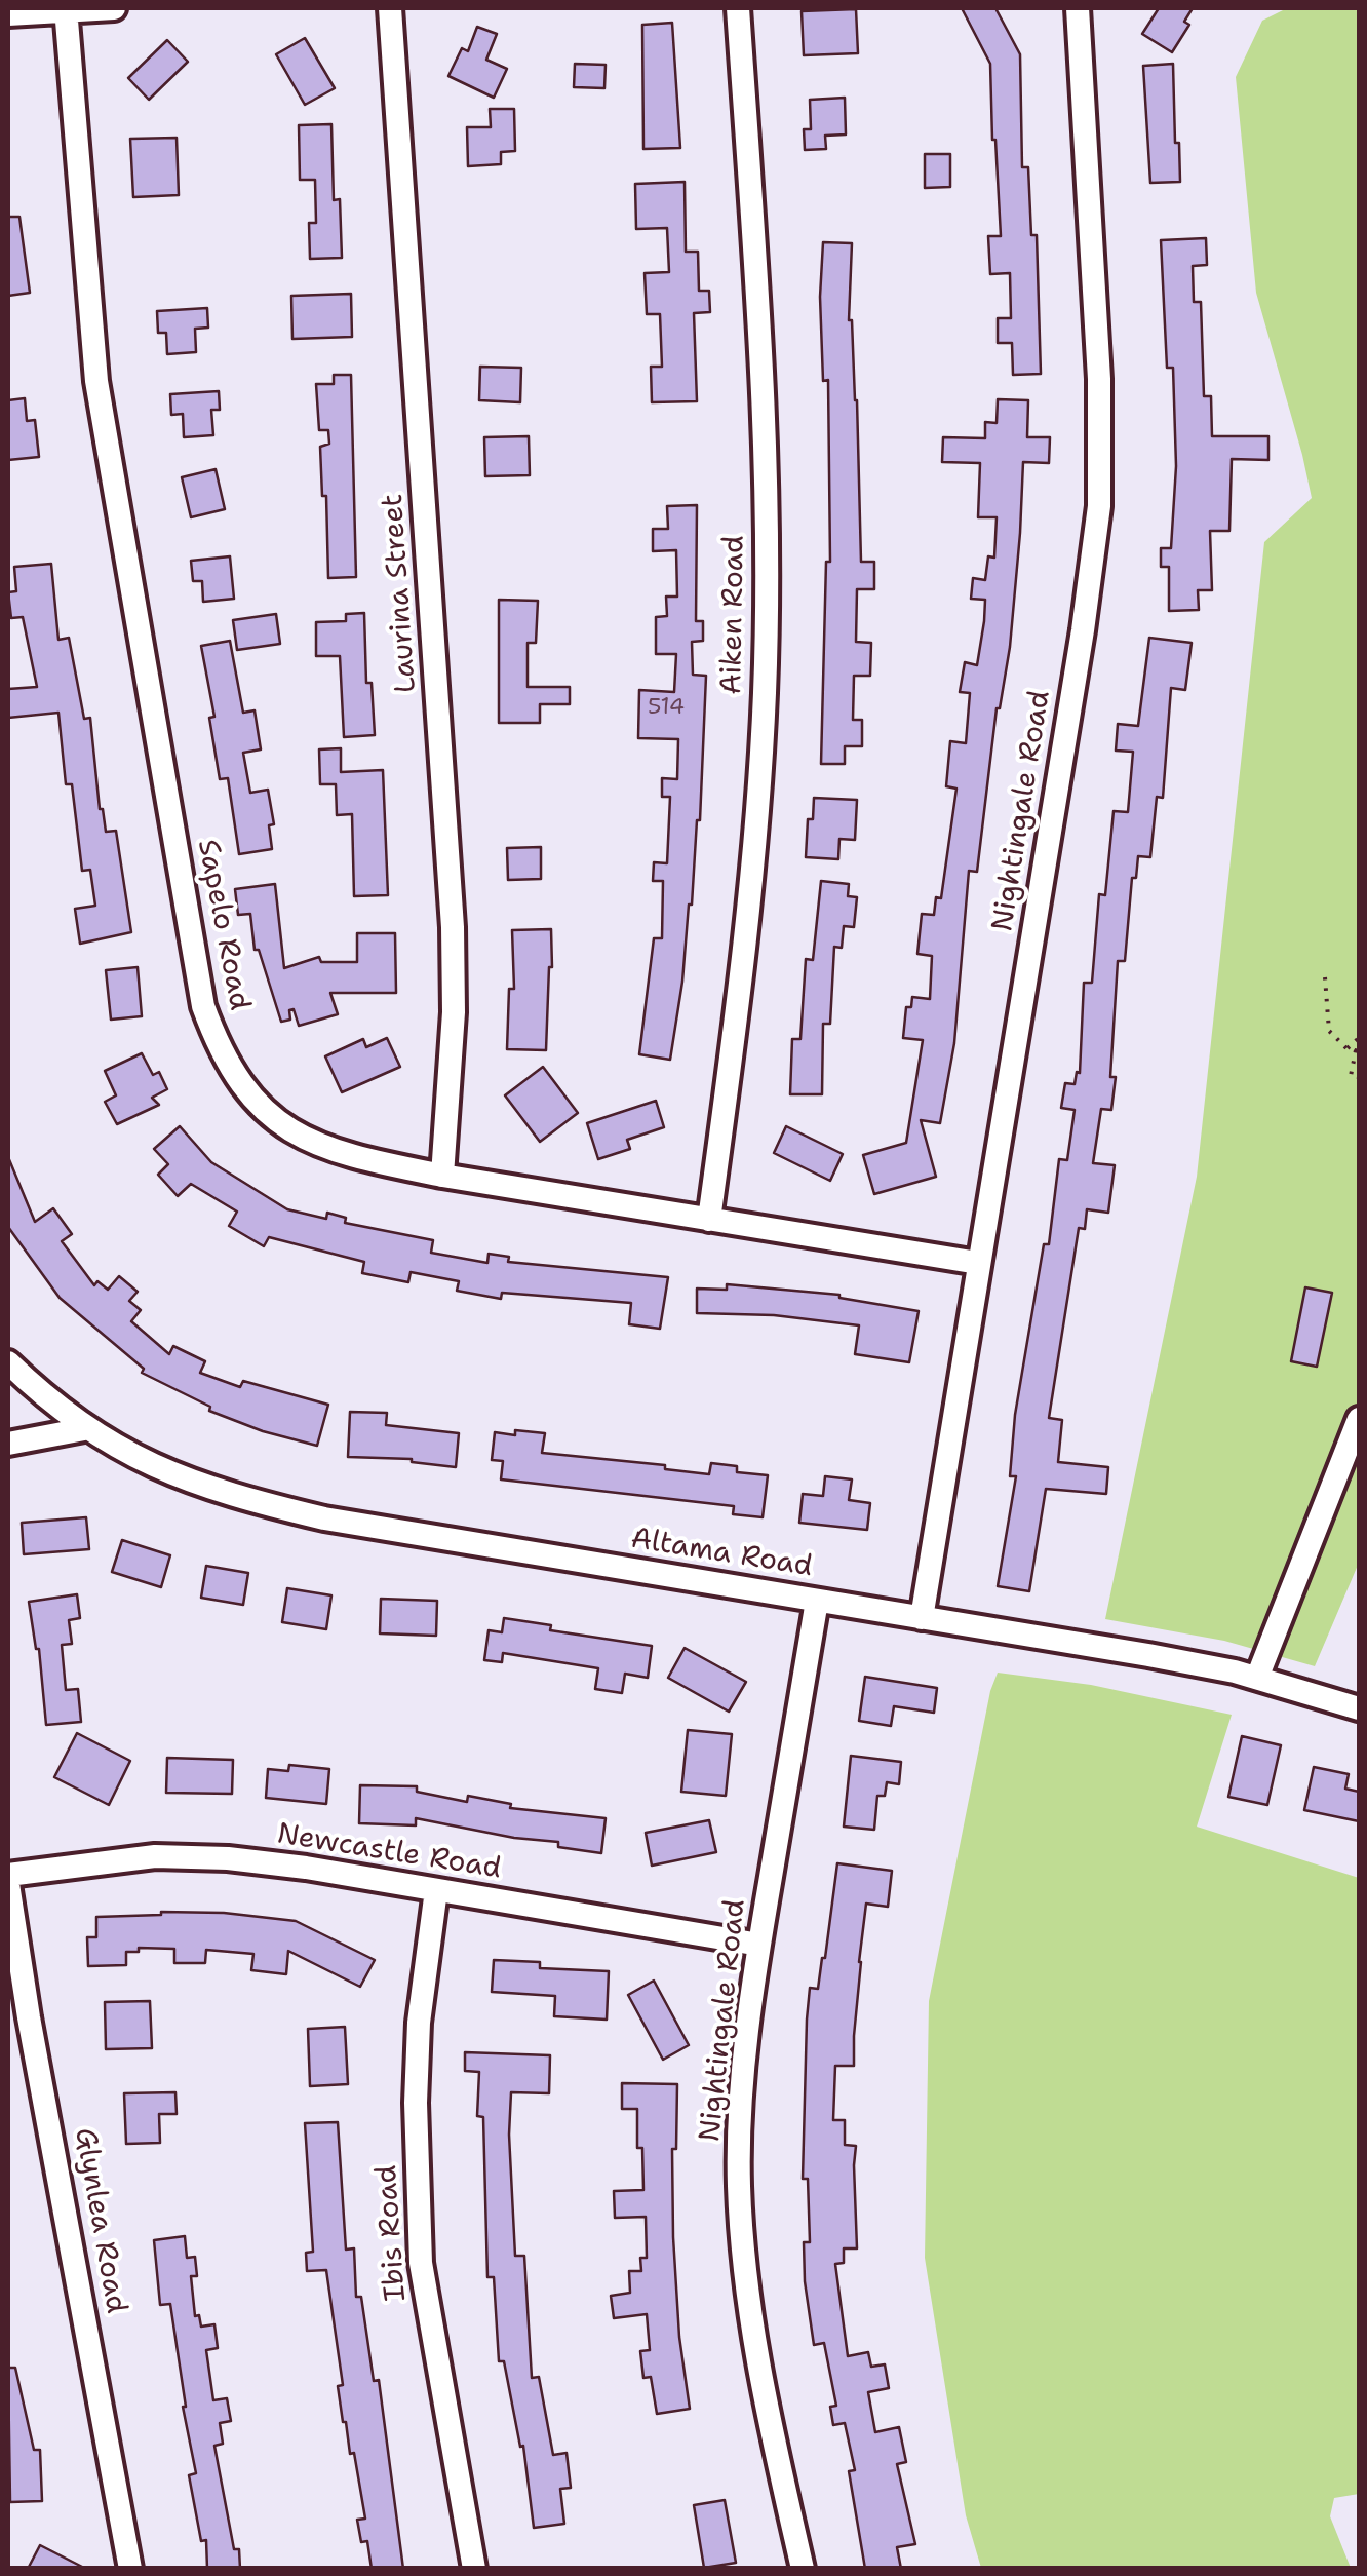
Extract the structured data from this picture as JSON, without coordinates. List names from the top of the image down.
{
  "streets": {
    "street": [
      "Laurina Street",
      "Aiken Road",
      "Nightingale Road",
      "Sapelo Road",
      "Altama Road",
      "Newcastle Road",
      "Glynlea Road",
      "Ibis Road"
    ]
  },
  "crossings": [
    ["Laurina Street", "Sapelo Road"],
    ["Aiken Road", "Sapelo Road"],
    ["Nightingale Road", "Sapelo Road"],
    ["Nightingale Road", "Altama Road"],
    ["Nightingale Road", "Newcastle Road"],
    ["Newcastle Road", "Ibis Road"]
  ],
  "house_numbers": ["514"]
}
